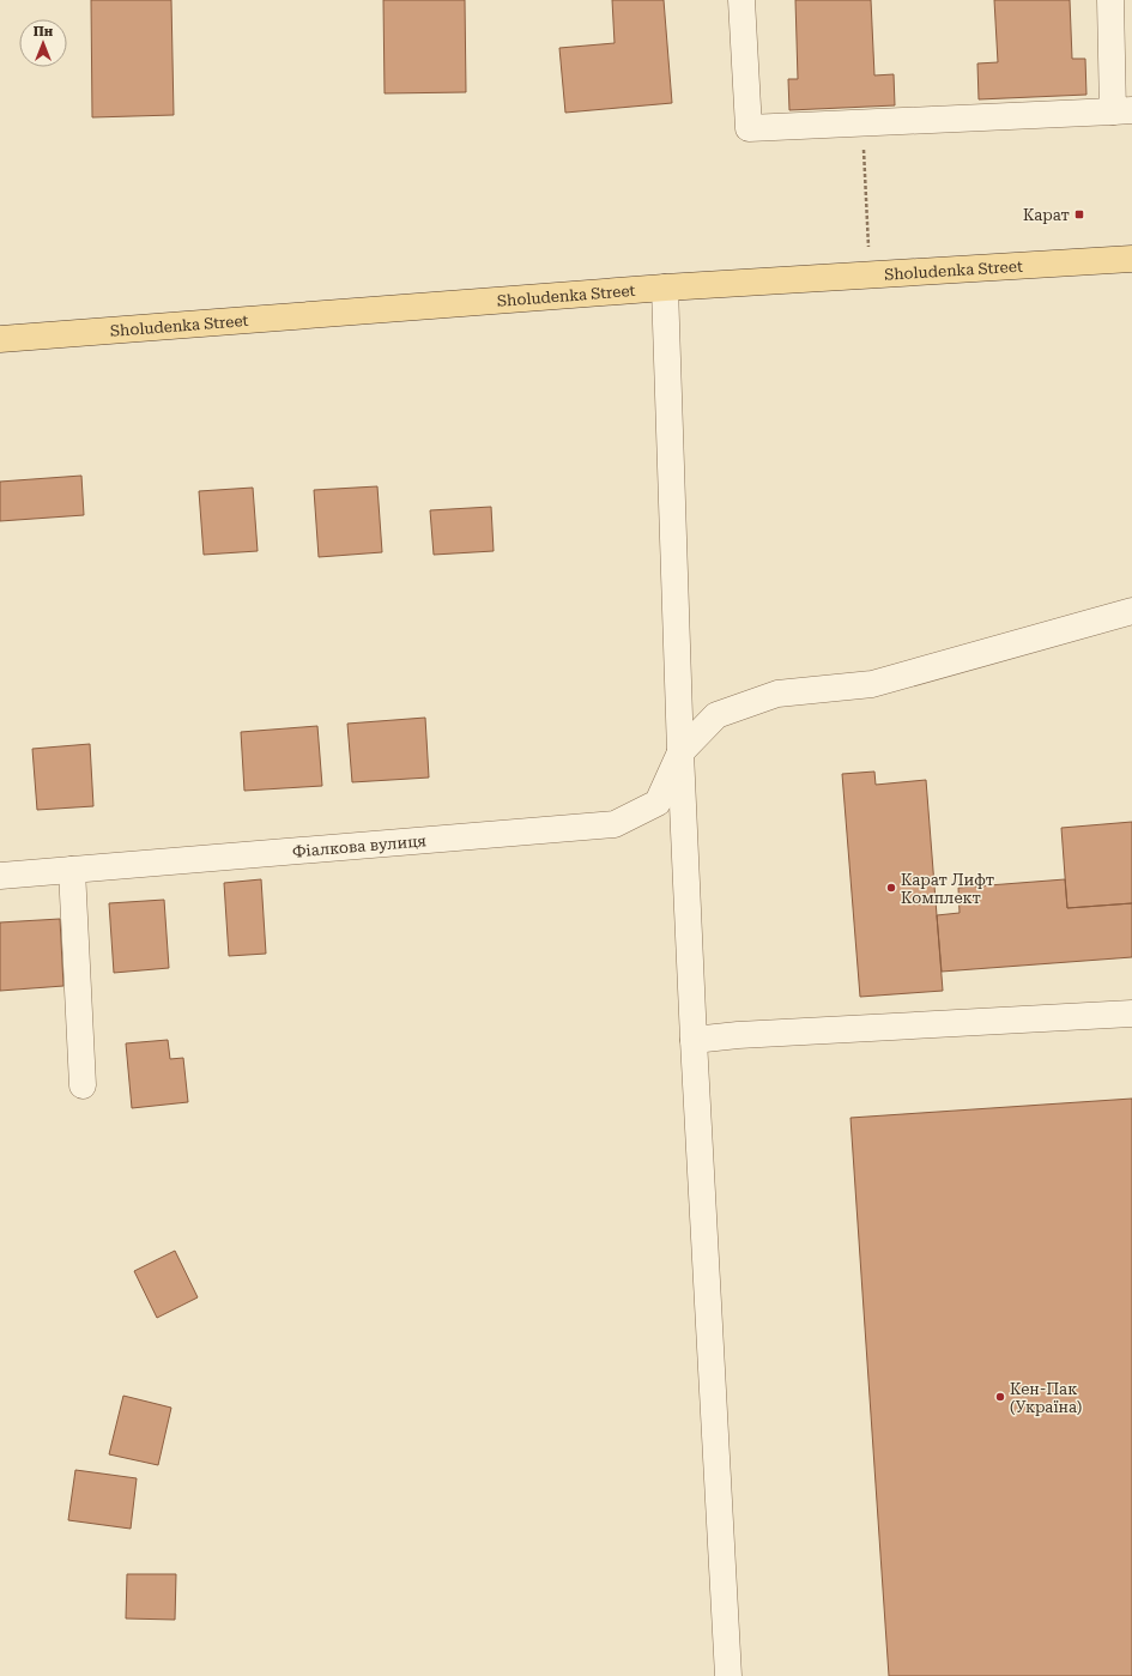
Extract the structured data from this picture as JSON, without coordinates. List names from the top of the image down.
{
  "streets": {
    "main road": ["Sholudenka Street"],
    "street": ["Фіалкова вулиця"]
  },
  "places": {
    "transit": ["Карат"],
    "other": ["Карат Лифт Комплект", "Кен-Пак (Україна)"]
  },
  "north": "top"
}
